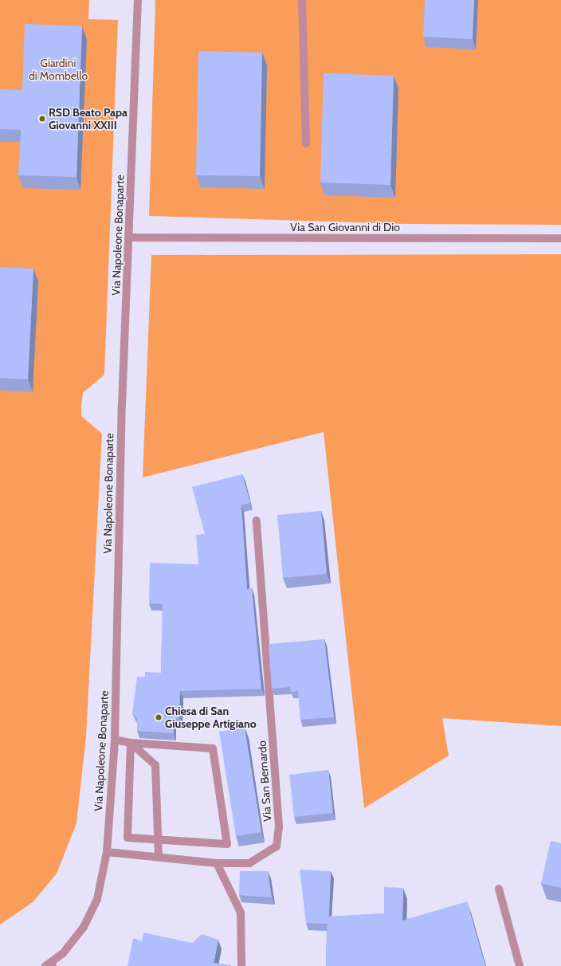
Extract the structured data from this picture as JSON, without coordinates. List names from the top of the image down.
{
  "streets": {
    "street": ["Via San Giovanni di Dio", "Via Napoleone Bonaparte", "Via San Bernardo"]
  },
  "crossings": [
    ["Via San Giovanni di Dio", "Via Napoleone Bonaparte"],
    ["Via Napoleone Bonaparte", "Via San Bernardo"]
  ],
  "parks": ["Giardini di Mombello"],
  "places": ["RSD Beato Papa Giovanni XXIII", "Chiesa di San Giuseppe Artigiano"]
}
